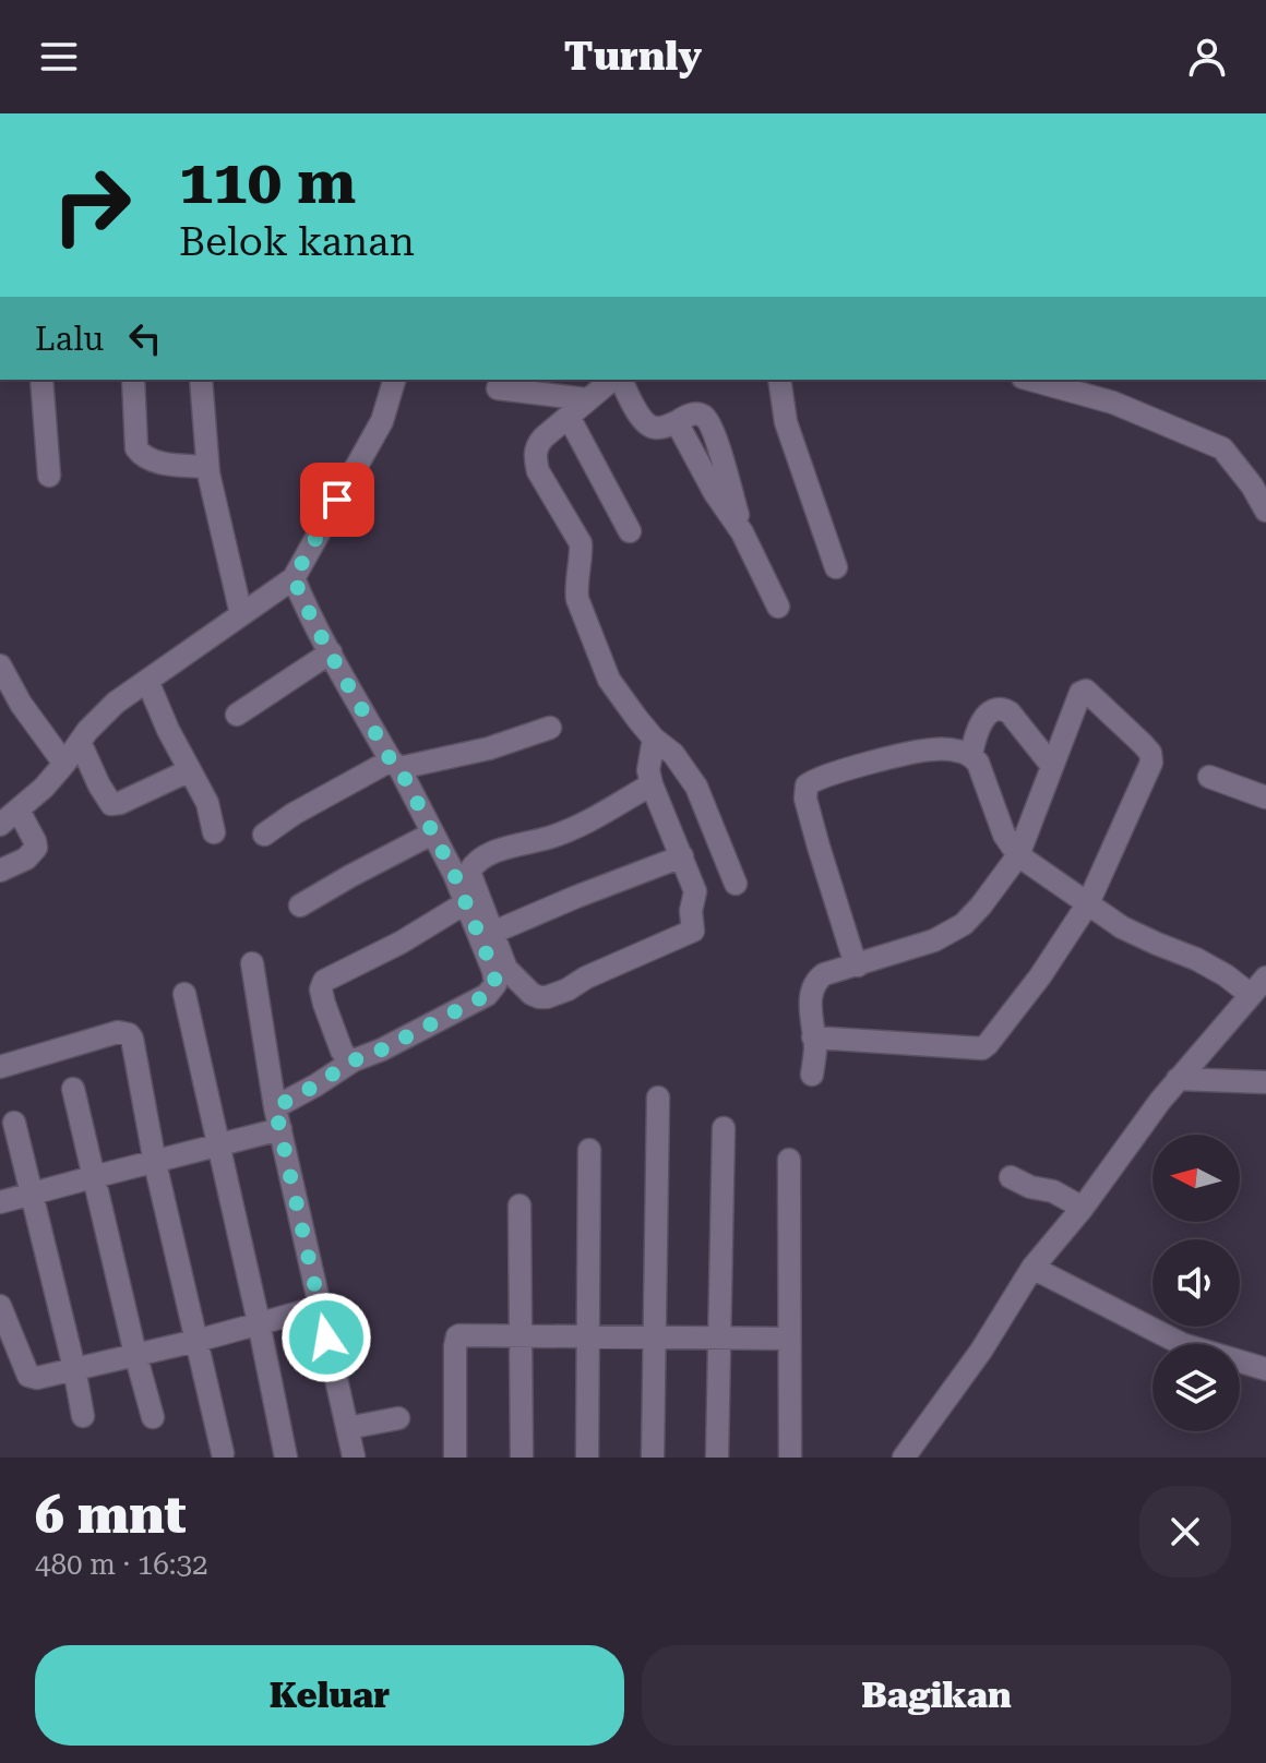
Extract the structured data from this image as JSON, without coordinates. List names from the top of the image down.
{
  "north": "left",
  "page": {
    "header": "Turnly",
    "turn": ["110 m", "Belok kanan"],
    "then": "Lalu",
    "heading": ["6 mnt", "480 m · 16:32"],
    "buttons": ["Keluar", "Bagikan"]
  }
}
